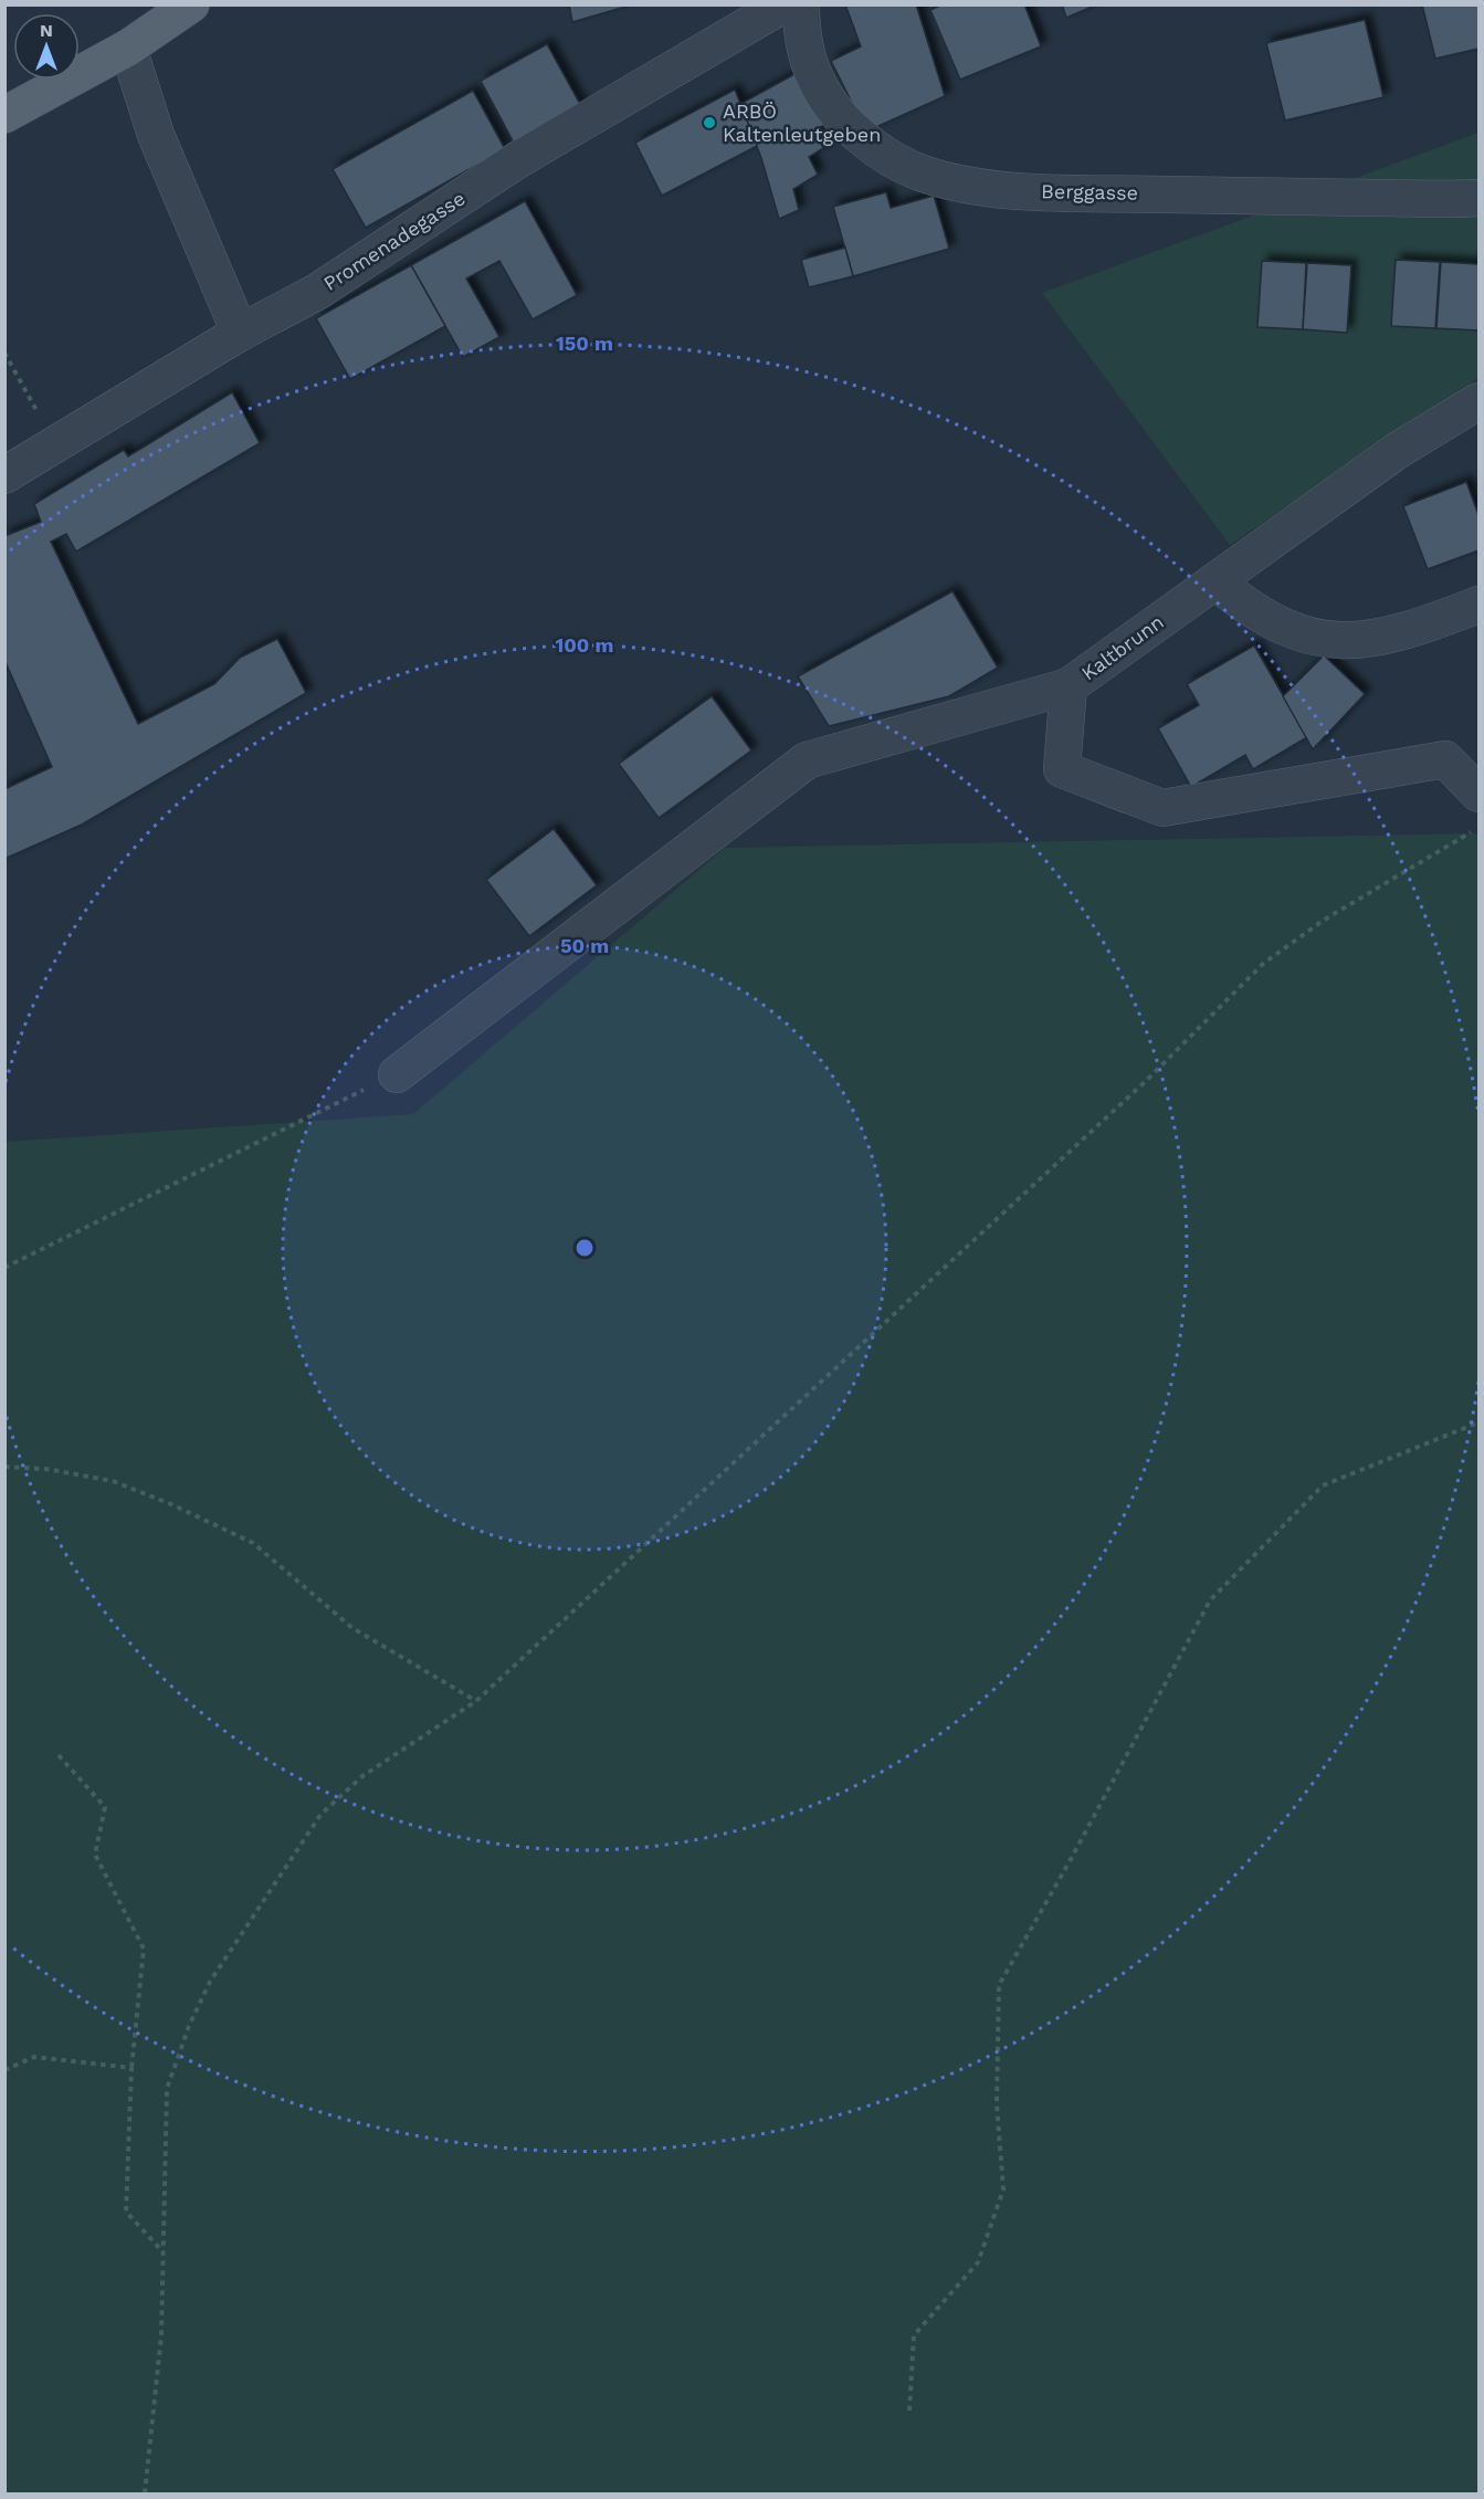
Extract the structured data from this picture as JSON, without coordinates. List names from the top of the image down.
{
  "streets": {
    "street": ["Berggasse", "Promenadegasse", "Kaltbrunn"]
  },
  "places": ["ARBÖ Kaltenleutgeben"],
  "north": "top",
  "rings": ["150 m", "100 m", "50 m"]
}
